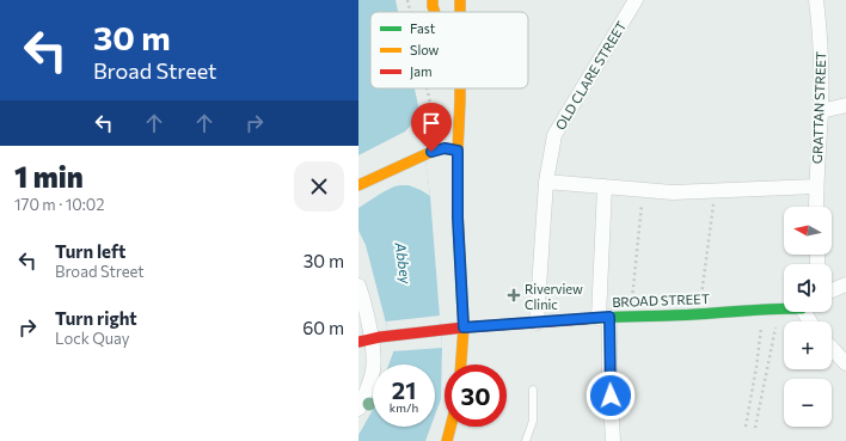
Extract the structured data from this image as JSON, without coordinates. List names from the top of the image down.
{
  "streets": {
    "main road": ["BROAD STREET"],
    "street": ["OLD CLARE STREET", "GRATTAN STREET"]
  },
  "crossings": [
    ["OLD CLARE STREET", "BROAD STREET"]
  ],
  "water": ["Abbey"],
  "places": {
    "health": ["Riverview Clinic"]
  },
  "legend": ["Fast", "Slow", "Jam"],
  "north": "left",
  "page": {
    "turn": ["30 m", "Broad Street"],
    "heading": ["1 min", "170 m · 10:02"],
    "map_buttons": ["+", "−"],
    "list": [
      {
        "name": "Turn left",
        "note": "Broad Street",
        "value": "30 m"
      },
      {
        "name": "Turn right",
        "note": "Lock Quay",
        "value": "60 m"
      }
    ],
    "speed": "21 km/h",
    "limit": "30"
  }
}
